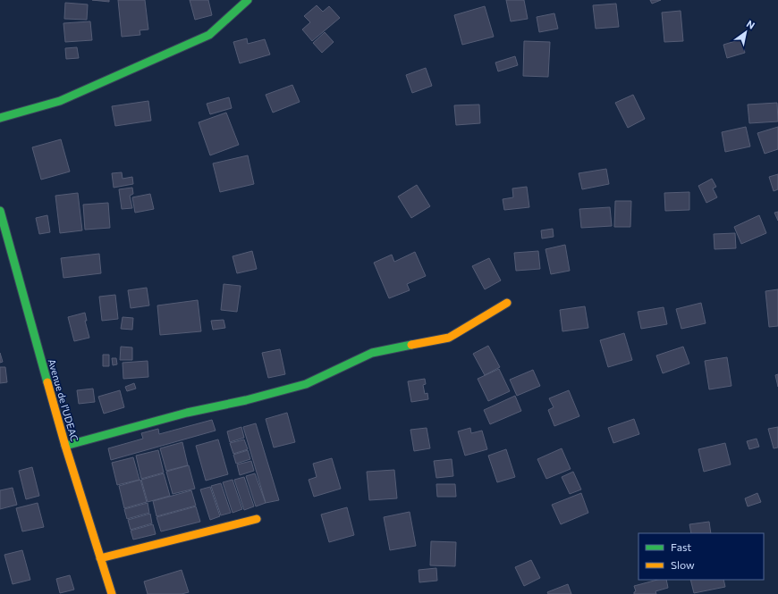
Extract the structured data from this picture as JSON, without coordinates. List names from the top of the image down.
{
  "streets": {
    "street": ["Avenue de I'UDEAC"]
  },
  "legend": ["Fast", "Slow"],
  "north": "top right"
}
